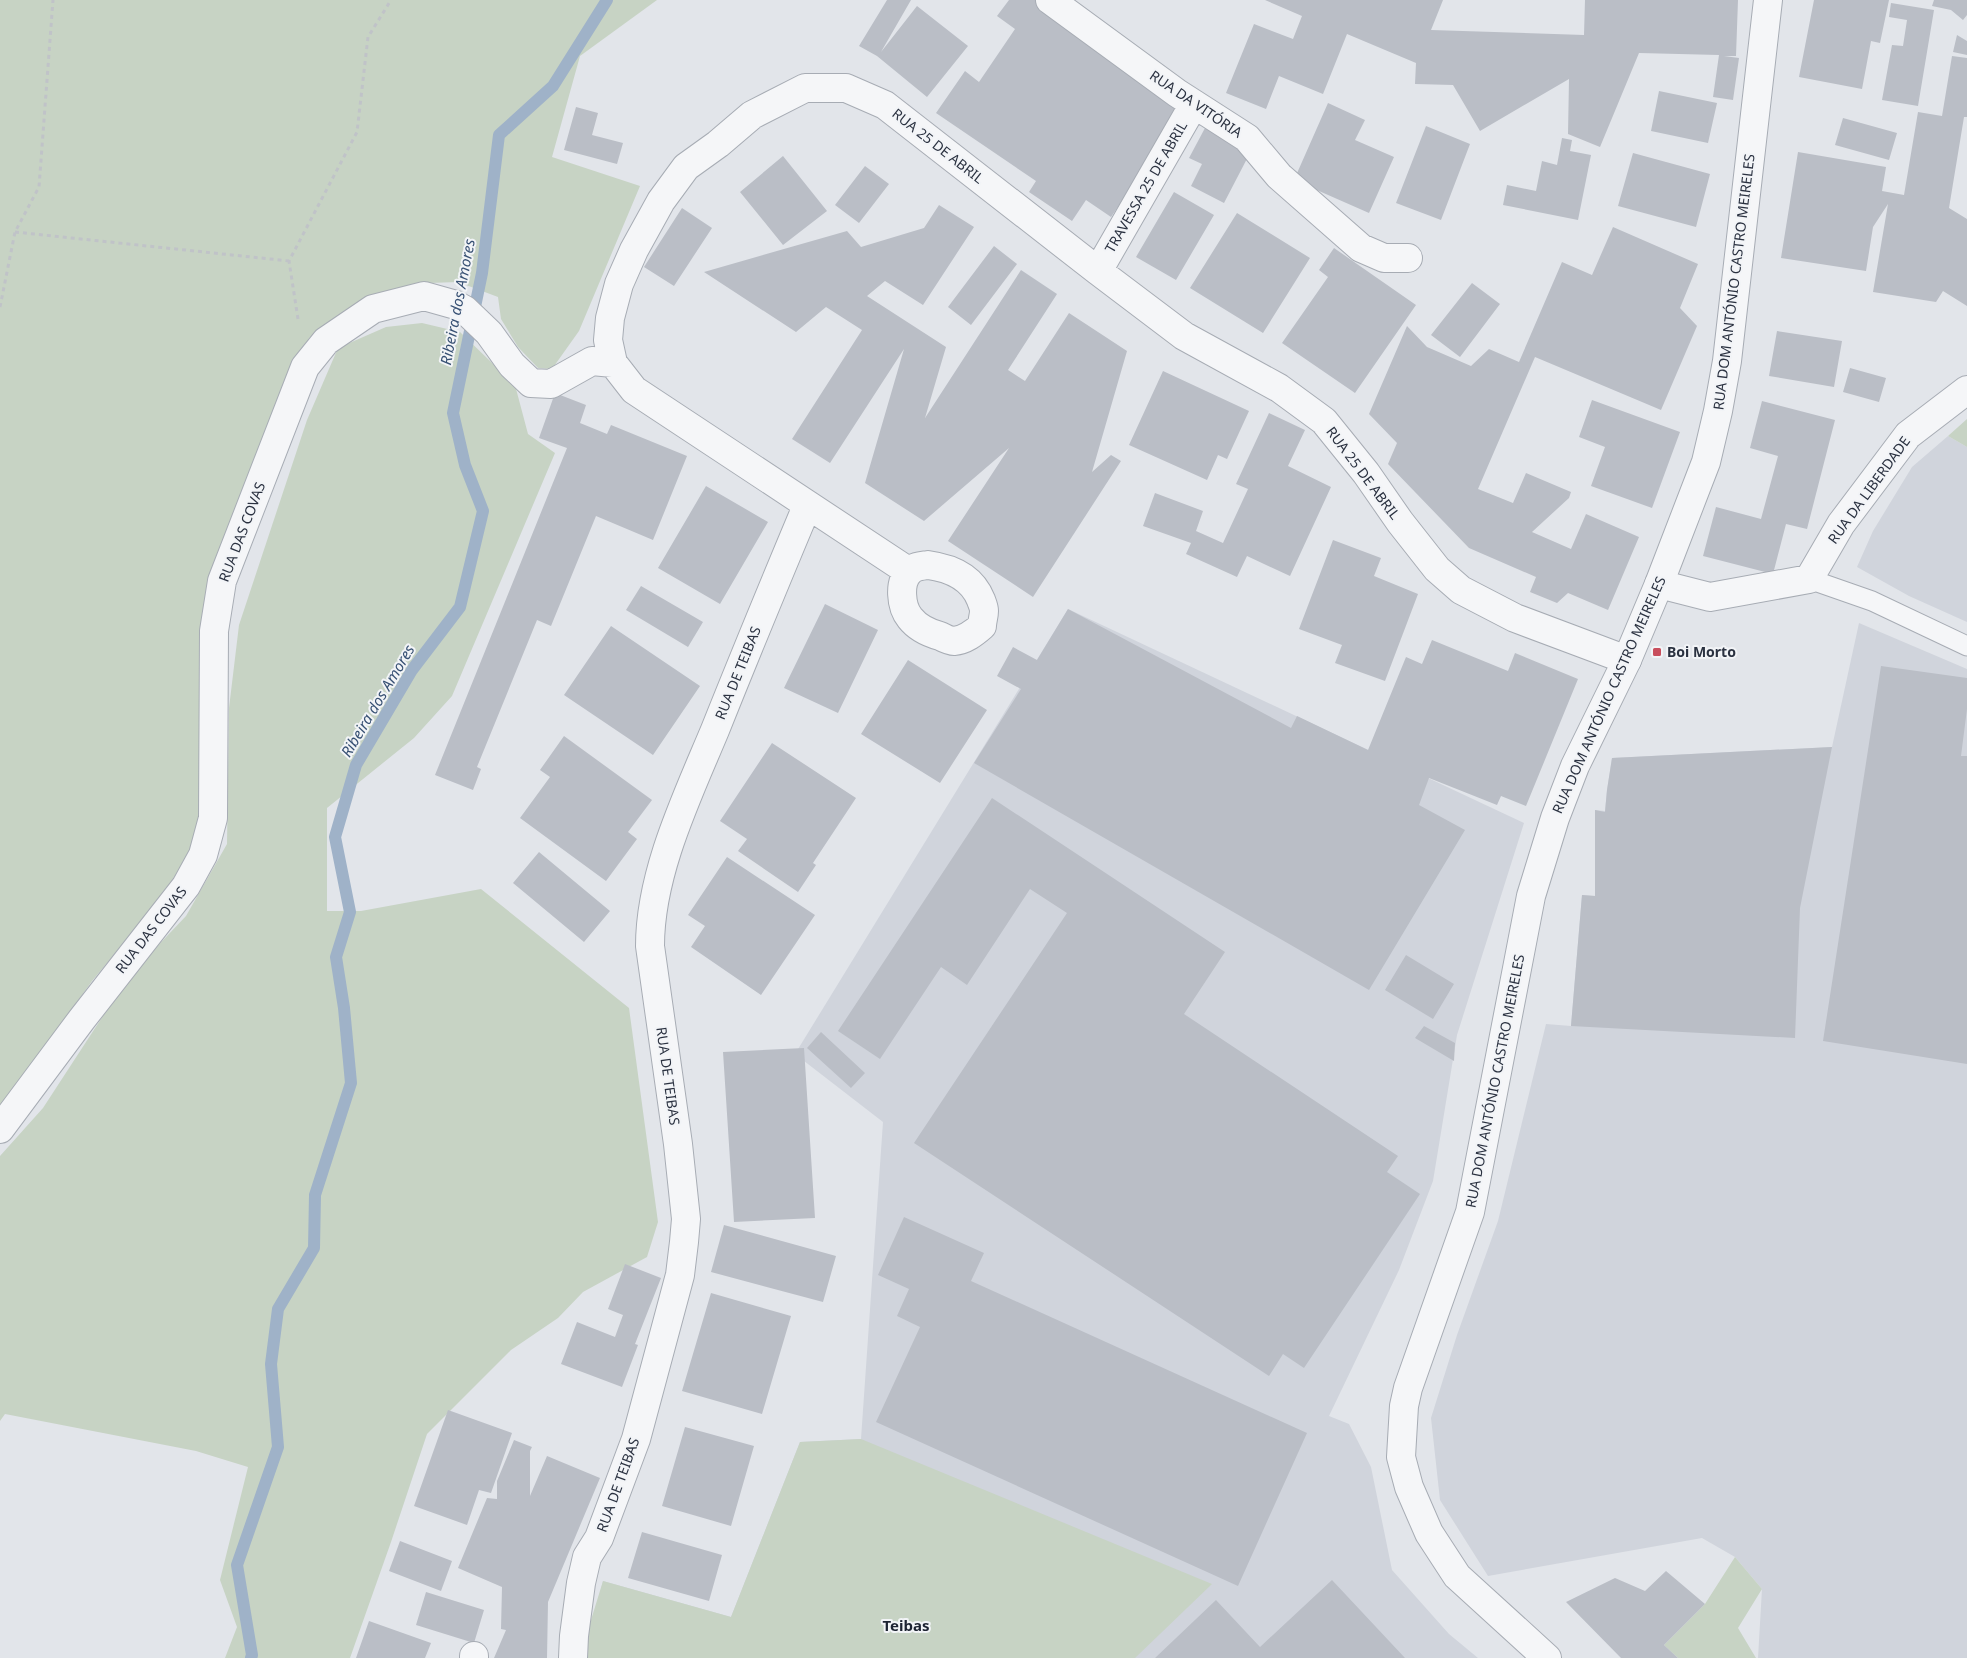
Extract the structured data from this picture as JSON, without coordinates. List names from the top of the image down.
{
  "streets": {
    "street": [
      "RUA DA VITÓRIA",
      "RUA 25 DE ABRIL",
      "TRAVESSA 25 DE ABRIL",
      "RUA DOM ANTÓNIO CASTRO MEIRELES",
      "RUA DA LIBERDADE",
      "RUA DAS COVAS",
      "RUA DE TEIBAS"
    ]
  },
  "crossings": [
    ["RUA DA VITÓRIA", "TRAVESSA 25 DE ABRIL"],
    ["RUA 25 DE ABRIL", "TRAVESSA 25 DE ABRIL"],
    ["RUA 25 DE ABRIL", "RUA DOM ANTÓNIO CASTRO MEIRELES"],
    ["RUA 25 DE ABRIL", "RUA DAS COVAS"],
    ["RUA 25 DE ABRIL", "RUA DE TEIBAS"]
  ],
  "districts": ["Teibas"],
  "water": ["Ribeira dos Amores"],
  "places": {
    "transit": ["Boi Morto"]
  }
}
